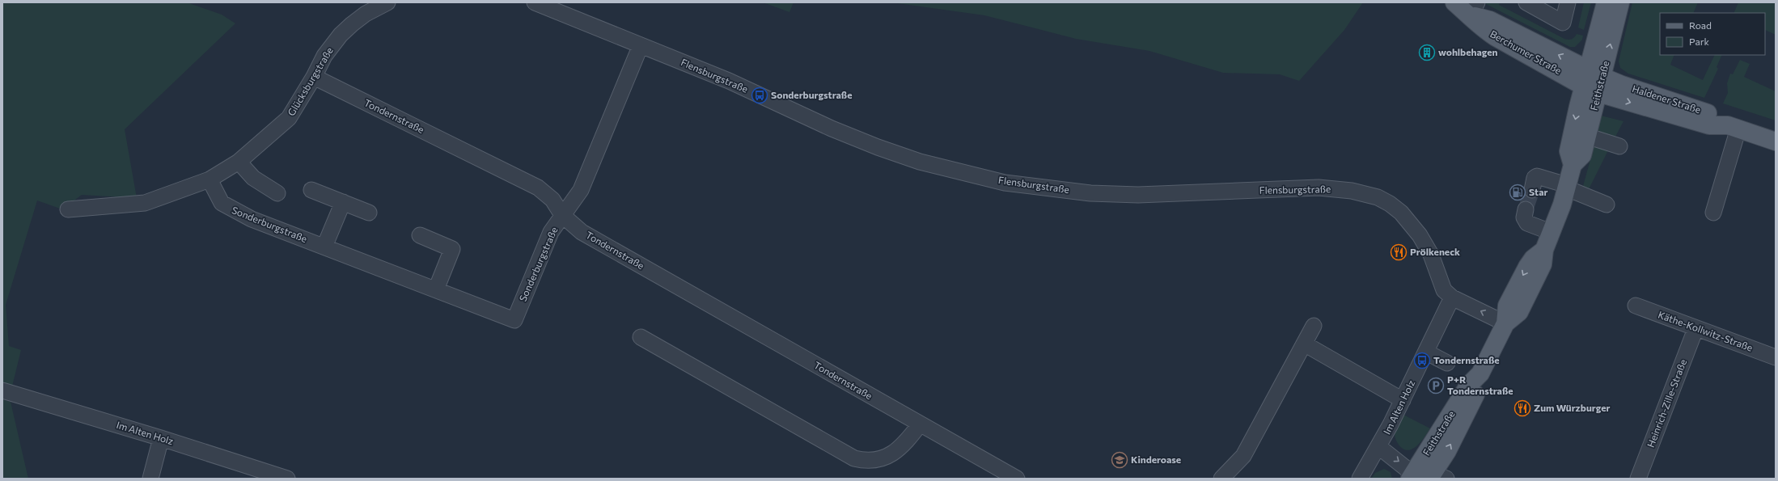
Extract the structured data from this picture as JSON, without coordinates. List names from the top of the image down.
{
  "streets": {
    "main road": ["Berchumer Straße", "Feithstraße", "Haldener Straße"],
    "street": [
      "Flensburgstraße",
      "Glücksburgstraße",
      "Tondernstraße",
      "Sonderburgstraße",
      "Käthe-Kollwitz-Straße",
      "Heinrich-Zille-Straße",
      "Im Alten Holz"
    ]
  },
  "crossings": [
    ["Berchumer Straße", "Feithstraße"],
    ["Berchumer Straße", "Haldener Straße"],
    ["Flensburgstraße", "Feithstraße"],
    ["Flensburgstraße", "Sonderburgstraße"],
    ["Flensburgstraße", "Im Alten Holz"],
    ["Glücksburgstraße", "Tondernstraße"],
    ["Glücksburgstraße", "Sonderburgstraße"],
    ["Feithstraße", "Haldener Straße"],
    ["Tondernstraße", "Sonderburgstraße"],
    ["Käthe-Kollwitz-Straße", "Heinrich-Zille-Straße"]
  ],
  "places": {
    "building": ["wohlbehagen"],
    "bus stop": ["Sonderburgstraße", "Tondernstraße"],
    "fuel station": ["Star"],
    "restaurant": ["Prölkeneck", "Zum Würzburger"],
    "parking": ["P+R Tondernstraße"],
    "school or university": ["Kinderoase"]
  },
  "legend": ["Road", "Park"]
}
